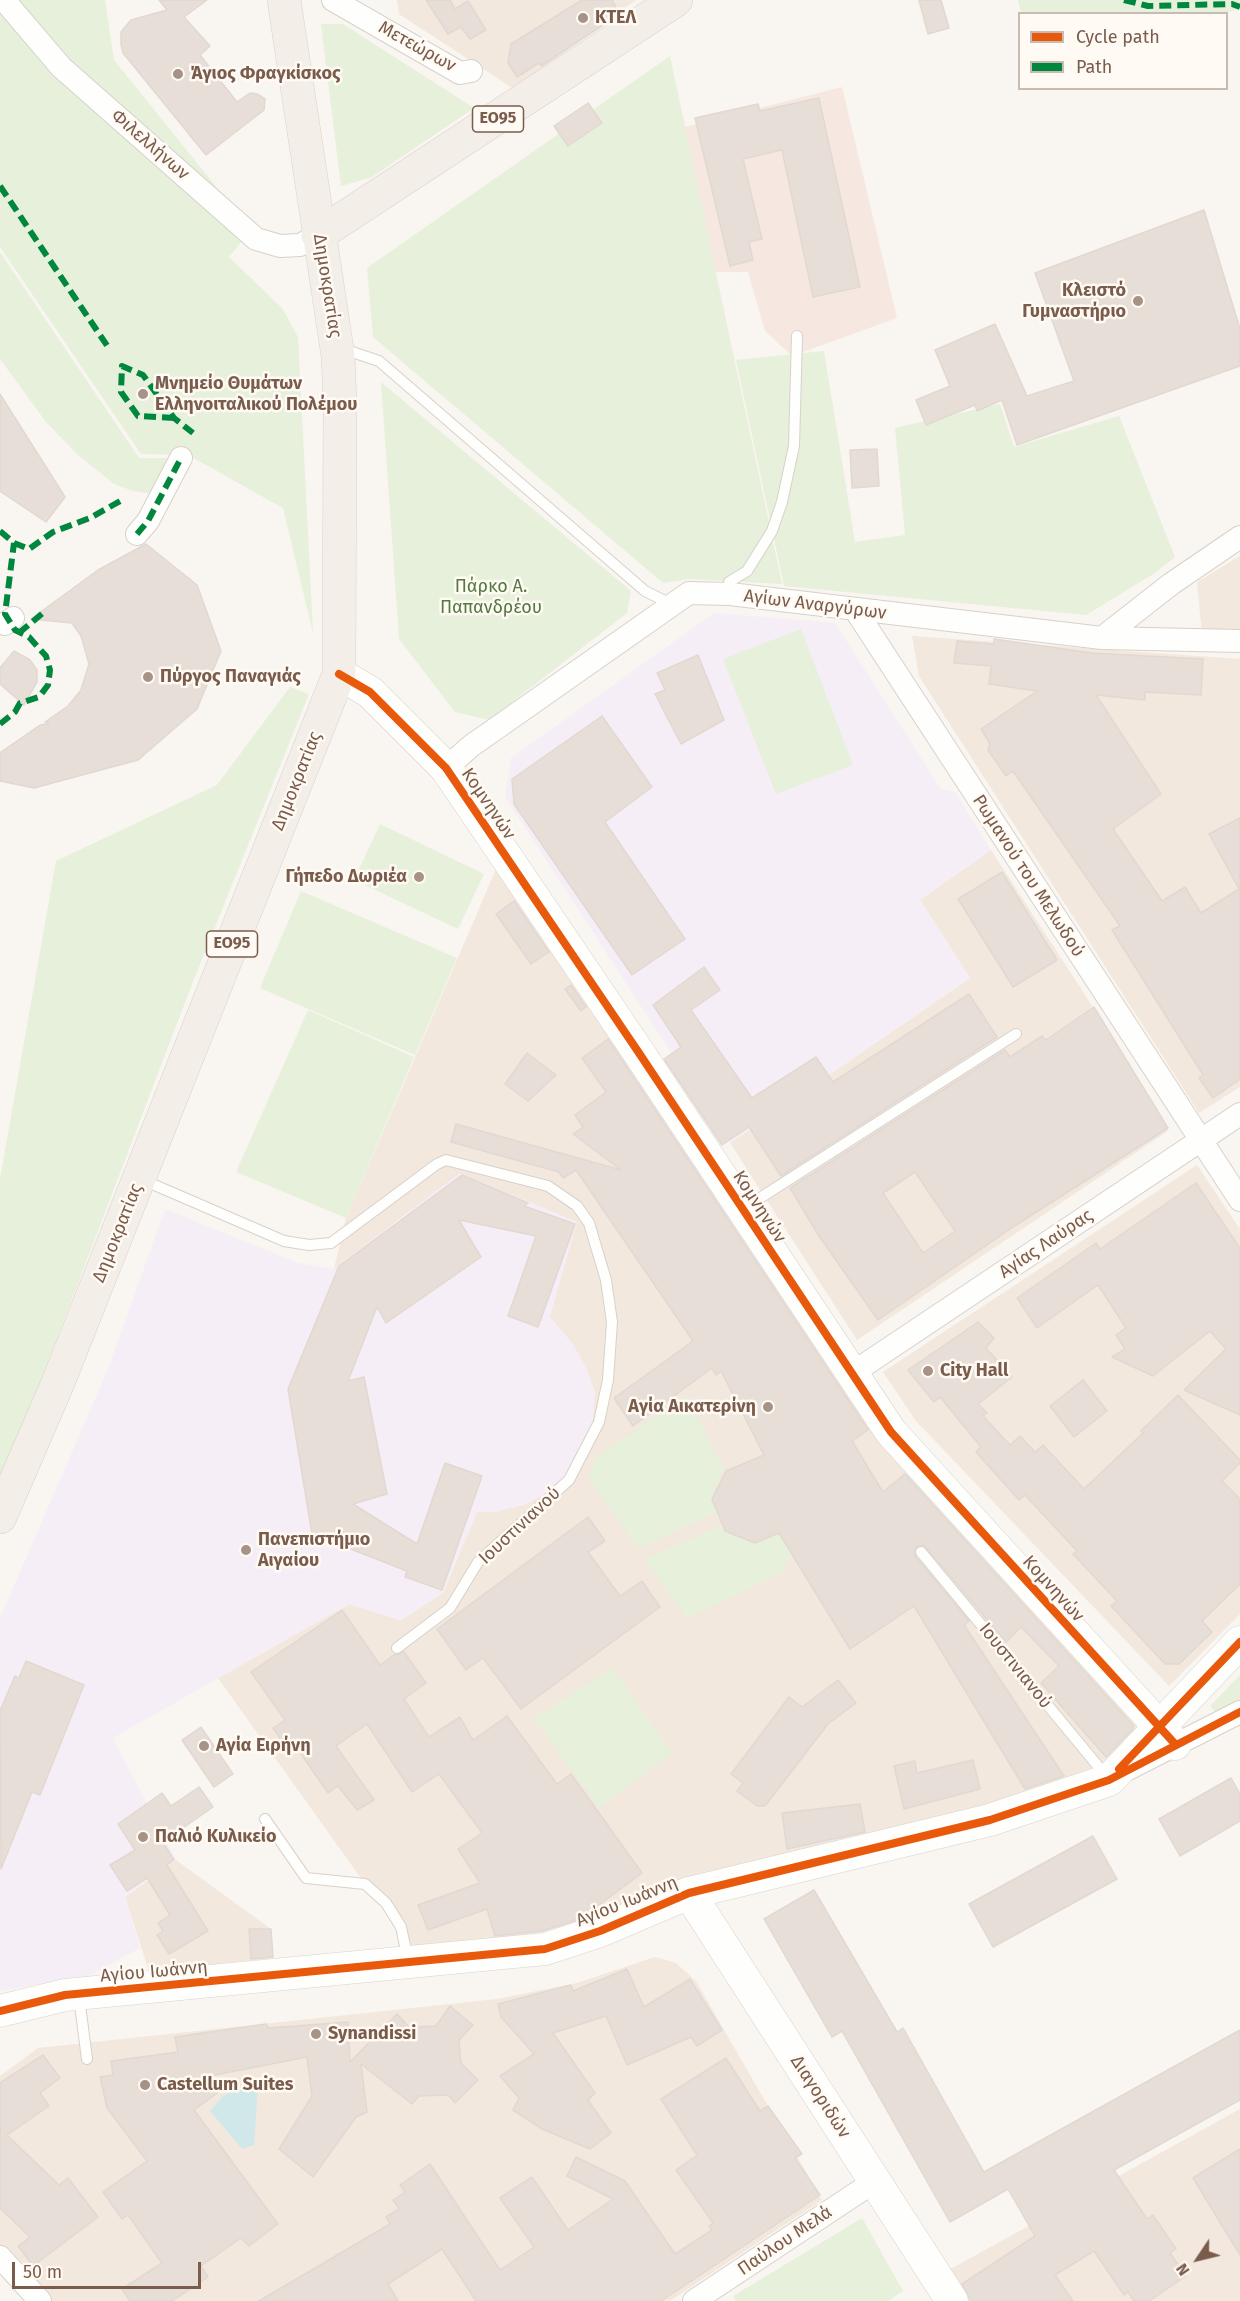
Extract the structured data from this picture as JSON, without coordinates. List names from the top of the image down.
{
  "streets": {
    "main road": ["ΕΟ95", "Δημοκρατίας"],
    "street": [
      "Μετεώρων",
      "Φιλελλήνων",
      "Αγίων Αναργύρων",
      "Κομνηνών",
      "Ρωμανού του Μελωδού",
      "Αγίας Λαύρας",
      "Αγίου Ιωάννη",
      "Διαγοριδών",
      "Παύλου Μελά"
    ],
    "lane": ["Ιουστινιανού"]
  },
  "crossings": [
    ["ΕΟ95", "Φιλελλήνων"],
    ["ΕΟ95", "Δημοκρατίας"],
    ["Φιλελλήνων", "Δημοκρατίας"],
    ["Δημοκρατίας", "Κομνηνών"],
    ["Δημοκρατίας", "Ιουστινιανού"],
    ["Αγίων Αναργύρων", "Κομνηνών"],
    ["Αγίων Αναργύρων", "Ρωμανού του Μελωδού"],
    ["Κομνηνών", "Αγίας Λαύρας"],
    ["Ρωμανού του Μελωδού", "Αγίας Λαύρας"],
    ["Ιουστινιανού", "Αγίου Ιωάννη"],
    ["Αγίου Ιωάννη", "Διαγοριδών"],
    ["Διαγοριδών", "Παύλου Μελά"]
  ],
  "parks": ["Πάρκο Α. Παπανδρέου"],
  "places": [
    "ΚΤΕΛ",
    "Άγιος Φραγκίσκος",
    "Κλειστό Γυμναστήριο",
    "Μνημείο Θυμάτων Ελληνοιταλικού Πολέμου",
    "Πύργος Παναγιάς",
    "Γήπεδο Δωριέα",
    "City Hall",
    "Αγία Αικατερίνη",
    "Πανεπιστήμιο Αιγαίου",
    "Αγία Ειρήνη",
    "Παλιό Κυλικείο",
    "Synandissi",
    "Castellum Suites"
  ],
  "legend": ["Cycle path", "Path"],
  "scale_bar": "50 m",
  "north": "bottom left"
}
